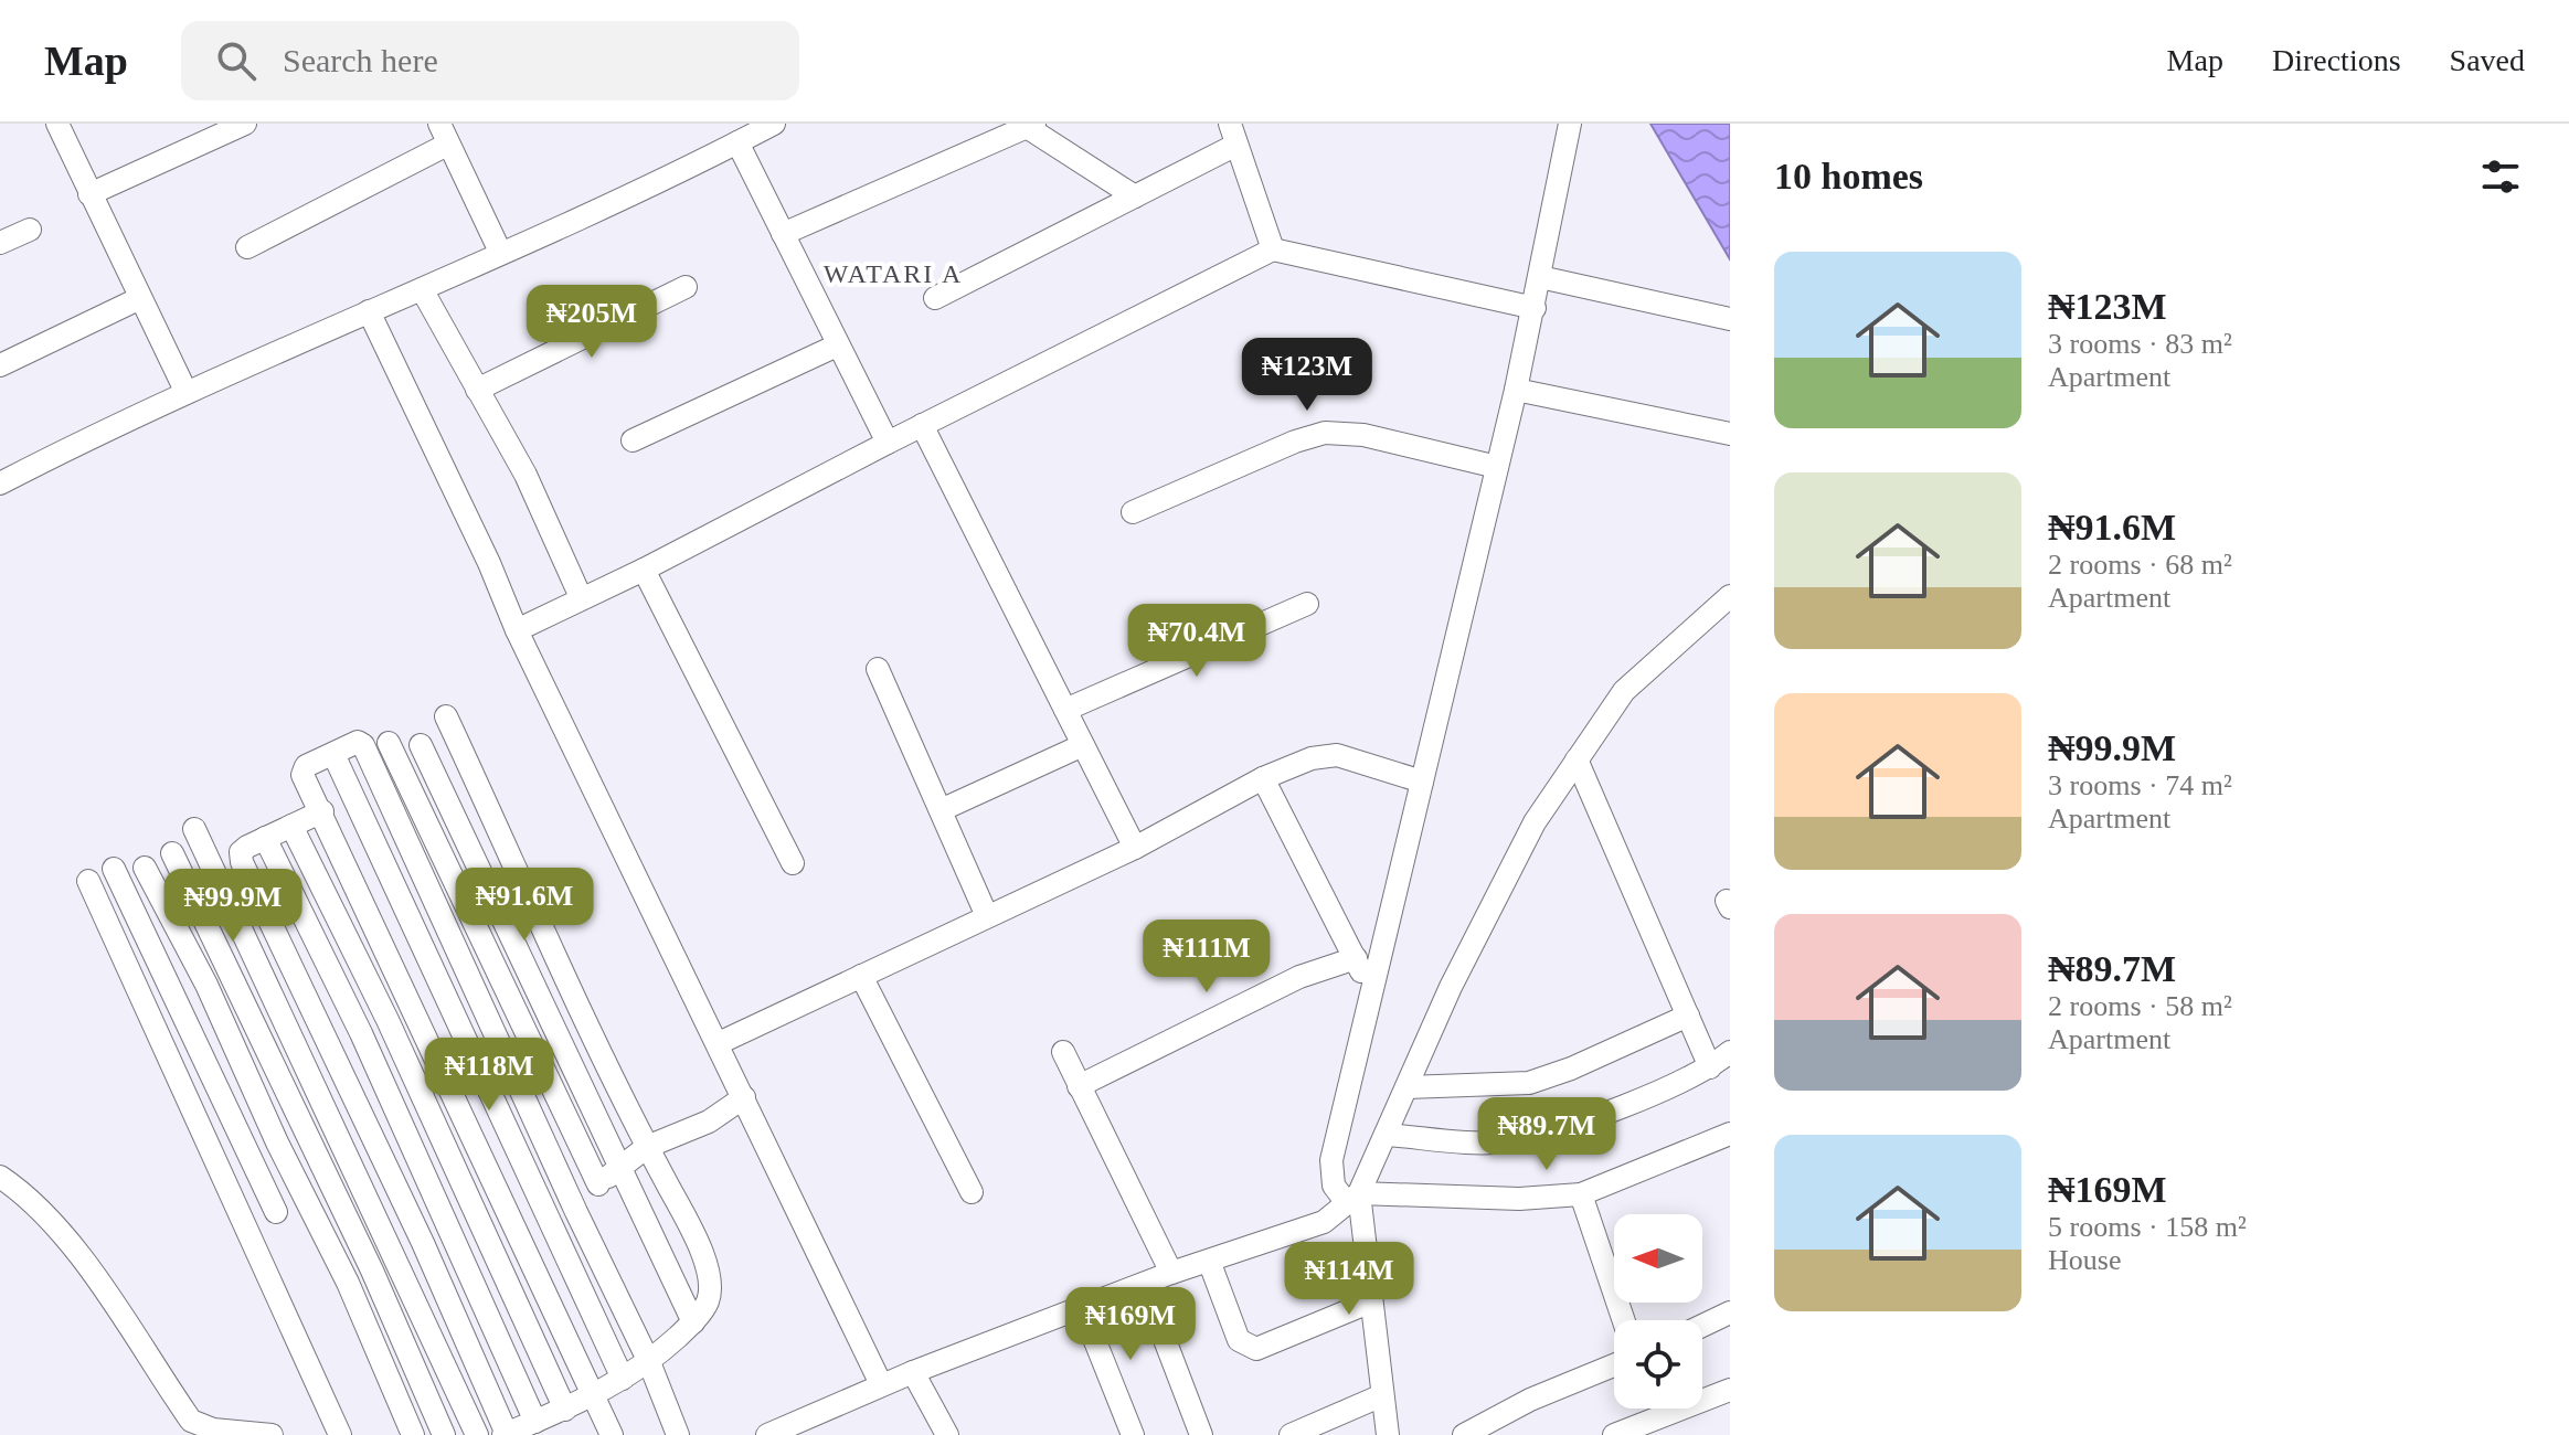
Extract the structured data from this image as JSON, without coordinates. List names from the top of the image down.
{
  "districts": ["WATARI A"],
  "north": "left",
  "page": {
    "header": "Map",
    "search": "Search here",
    "nav": ["Map", "Directions", "Saved"],
    "heading": "10 homes",
    "list": [
      {
        "name": "₦123M",
        "note": "3 rooms · 83 m² · Apartment"
      },
      {
        "name": "₦91.6M",
        "note": "2 rooms · 68 m² · Apartment"
      },
      {
        "name": "₦99.9M",
        "note": "3 rooms · 74 m² · Apartment"
      },
      {
        "name": "₦89.7M",
        "note": "2 rooms · 58 m² · Apartment"
      },
      {
        "name": "₦169M",
        "note": "5 rooms · 158 m² · House"
      }
    ],
    "price": [
      "₦205M",
      "₦123M",
      "₦70.4M",
      "₦91.6M",
      "₦99.9M",
      "₦111M",
      "₦118M",
      "₦89.7M",
      "₦114M",
      "₦169M"
    ]
  }
}
